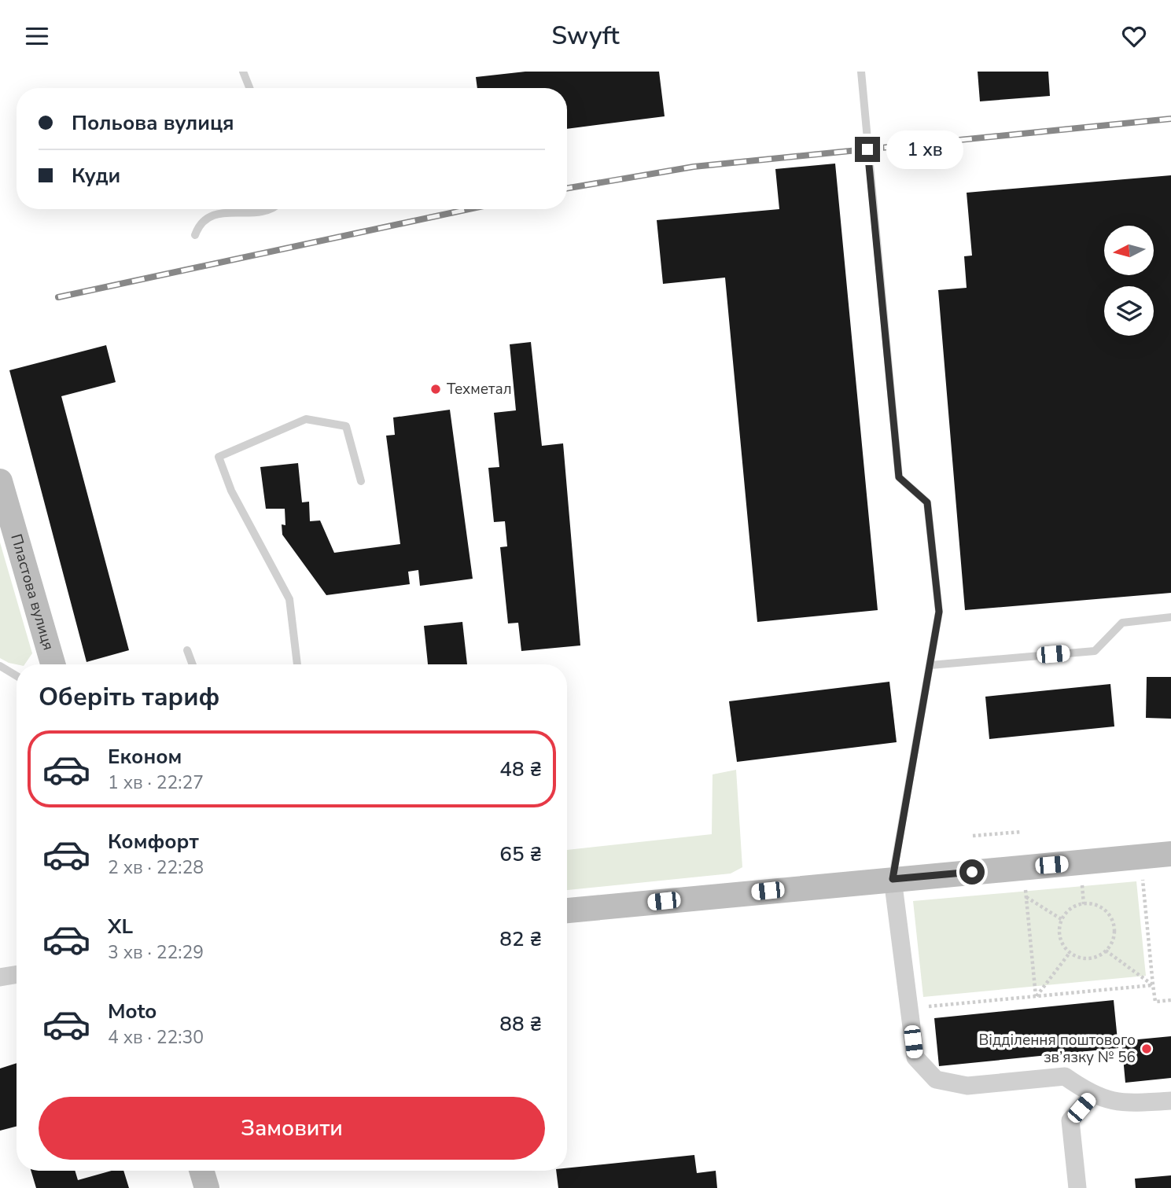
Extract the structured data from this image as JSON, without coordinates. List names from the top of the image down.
{
  "streets": {
    "street": ["Пластова вулиця"]
  },
  "places": ["Техметал", "Відділення поштового зв’язку № 56"],
  "north": "left",
  "page": {
    "header": "Swyft",
    "banner": ["Польова вулиця", "Куди"],
    "bubble": "1 хв",
    "heading": "Оберіть тариф",
    "list": [
      {
        "name": "Економ",
        "note": "1 хв · 22:27",
        "value": "48 ₴"
      },
      {
        "name": "Комфорт",
        "note": "2 хв · 22:28",
        "value": "65 ₴"
      },
      {
        "name": "XL",
        "note": "3 хв · 22:29",
        "value": "82 ₴"
      },
      {
        "name": "Moto",
        "note": "4 хв · 22:30",
        "value": "88 ₴"
      }
    ],
    "buttons": "Замовити"
  }
}
